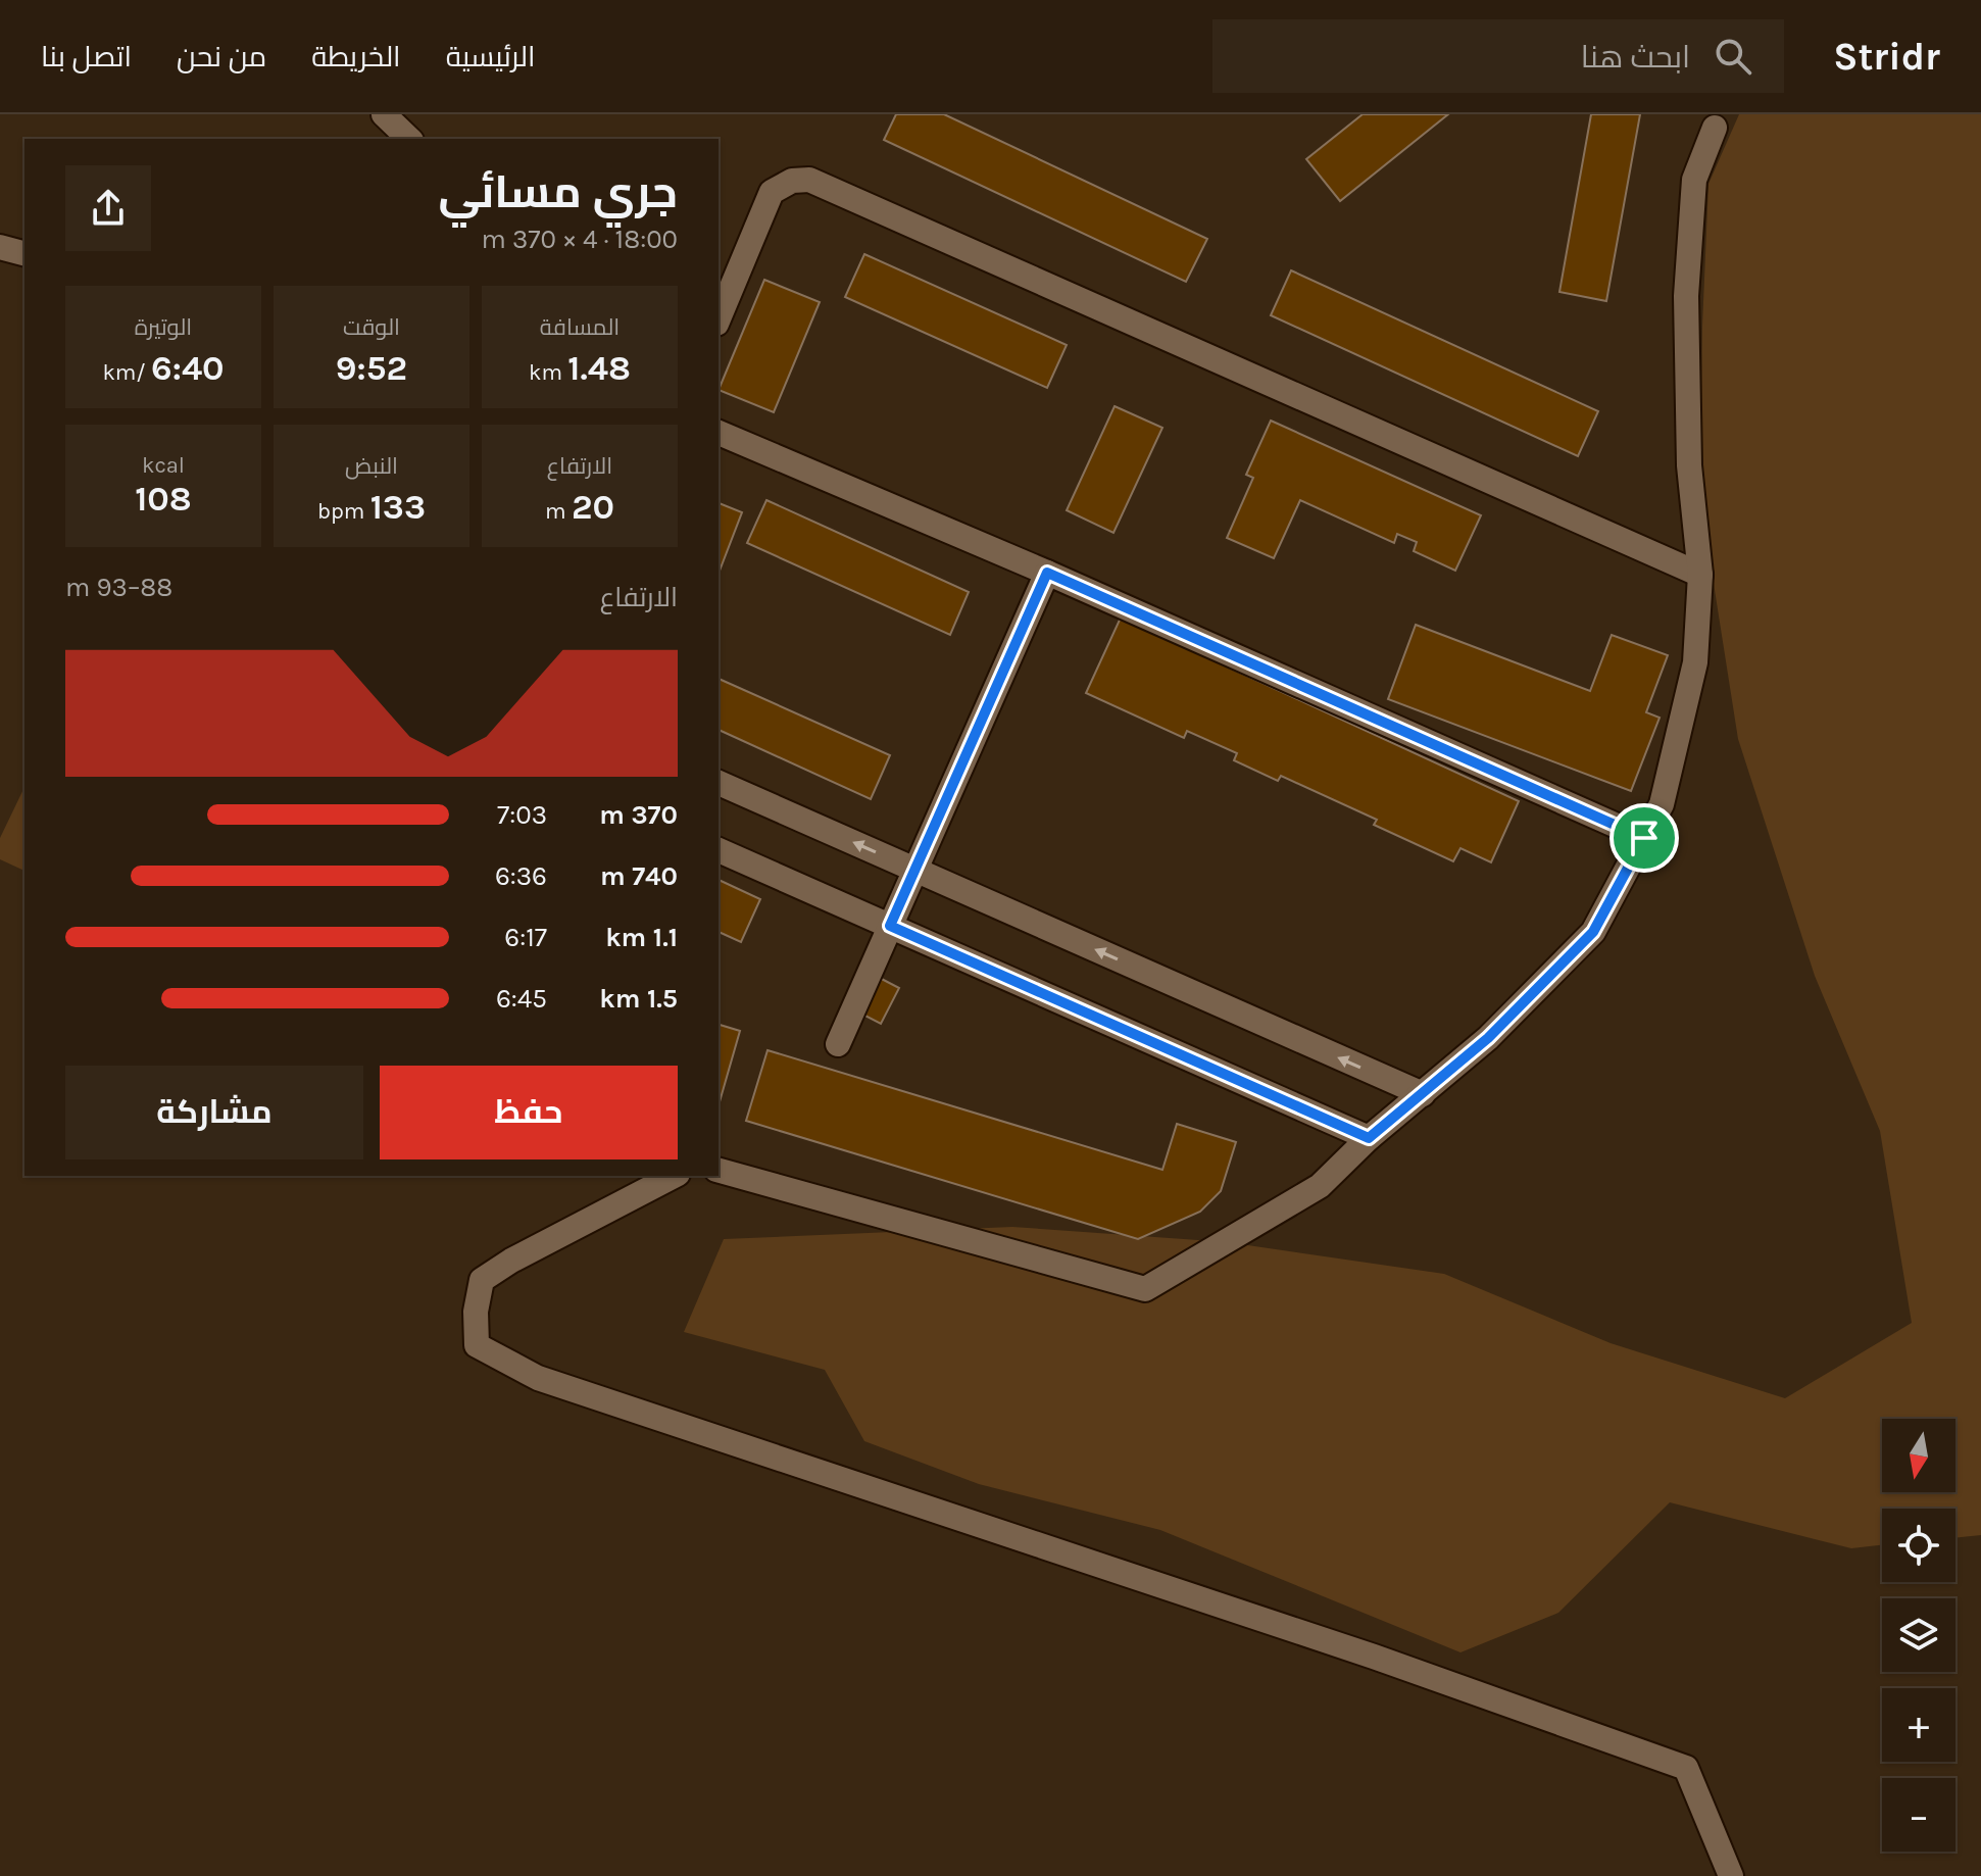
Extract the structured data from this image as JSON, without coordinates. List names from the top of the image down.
{
  "north": "bottom",
  "page": {
    "header": "Stridr",
    "search": "ابحث هنا",
    "nav": [
      "الرئيسية",
      "الخريطة",
      "من نحن",
      "اتصل بنا"
    ],
    "heading": ["جري مسائي", "18:00 · 4 × 370 m"],
    "stats": [
      ["المسافة", "1.48 km"],
      ["الوقت", "9:52"],
      ["الوتيرة", "6:40 /km"],
      ["الارتفاع", "20 m"],
      ["النبض", "133 bpm"],
      ["kcal", "108"]
    ],
    "chart": ["الارتفاع", "88–93 m"],
    "list": [
      {
        "name": "370 m",
        "note": "7:03"
      },
      {
        "name": "740 m",
        "note": "6:36"
      },
      {
        "name": "1.1 km",
        "note": "6:17"
      },
      {
        "name": "1.5 km",
        "note": "6:45"
      }
    ],
    "buttons": ["حفظ", "مشاركة"],
    "map_buttons": ["+", "−"]
  }
}
